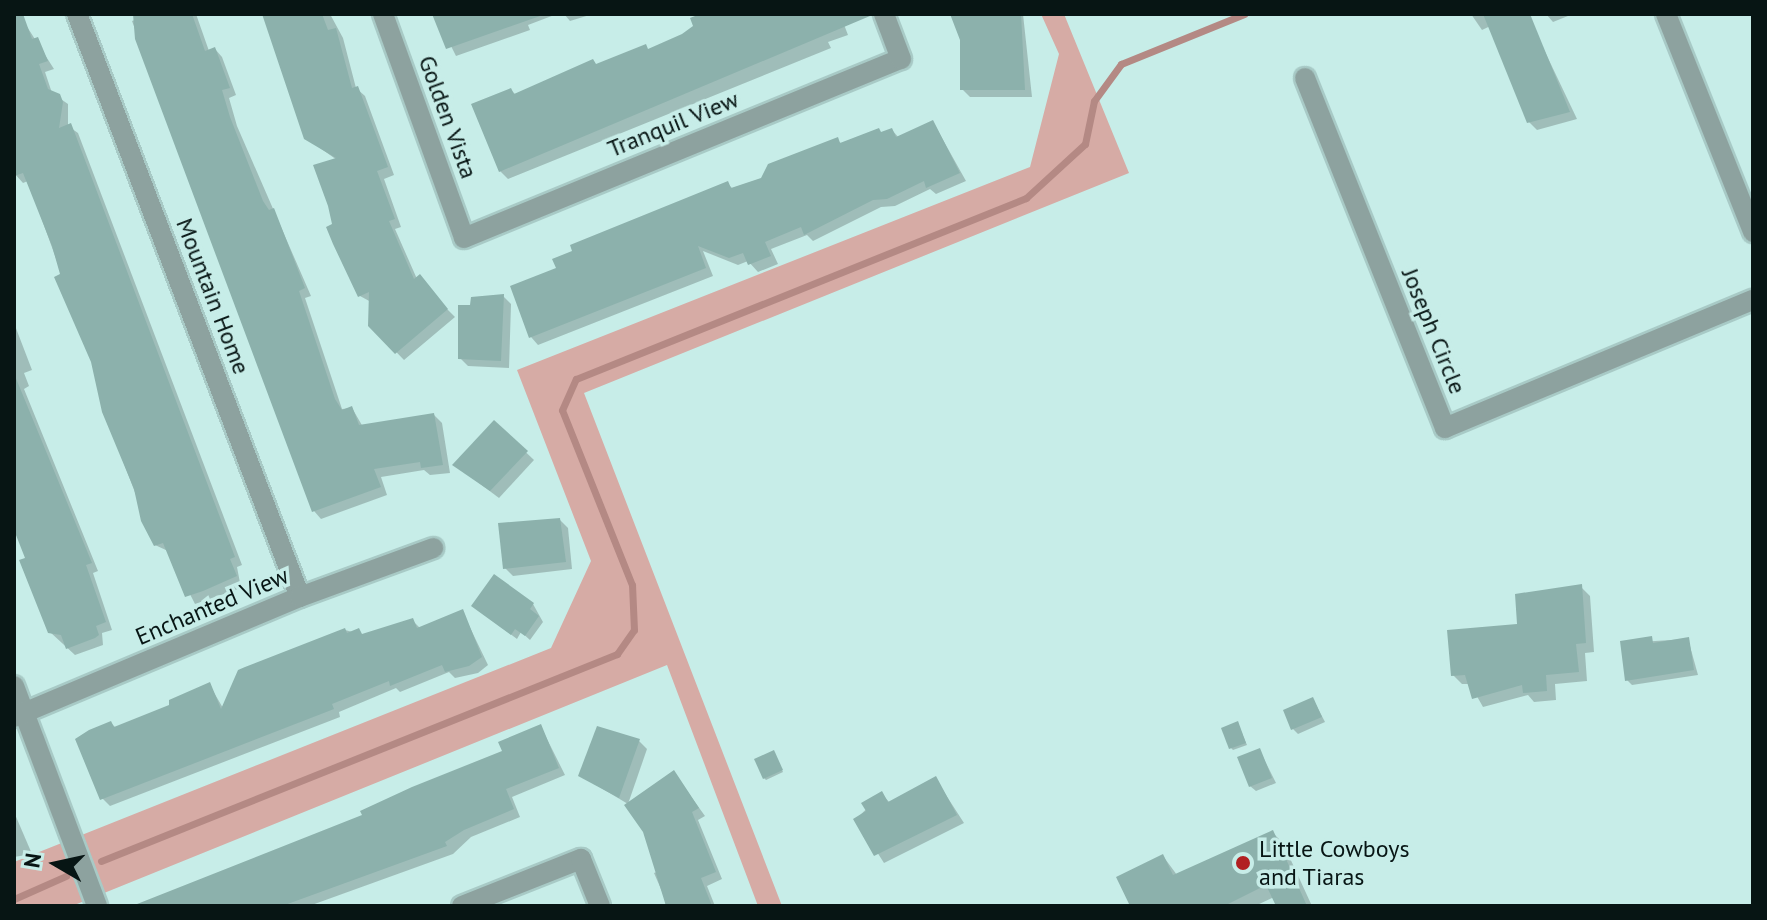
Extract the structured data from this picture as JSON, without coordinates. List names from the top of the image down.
{
  "streets": {
    "street": [
      "Golden Vista",
      "Tranquil View",
      "Mountain Home",
      "Joseph Circle",
      "Enchanted View"
    ]
  },
  "crossings": [
    ["Golden Vista", "Tranquil View"],
    ["Mountain Home", "Enchanted View"]
  ],
  "places": ["Little Cowboys and Tiaras"],
  "north": "left"
}
